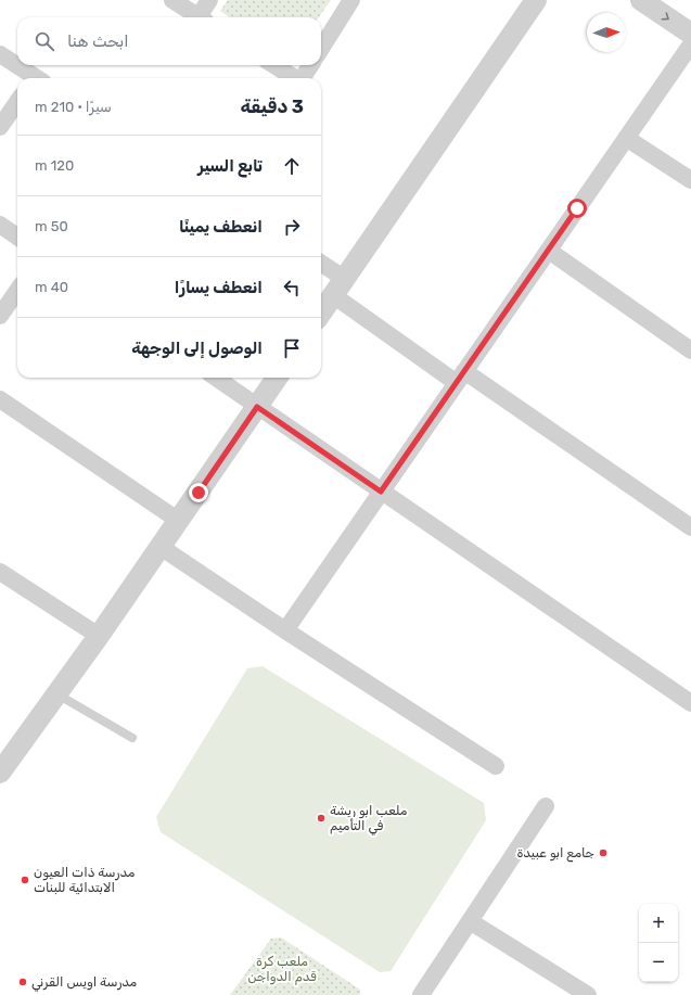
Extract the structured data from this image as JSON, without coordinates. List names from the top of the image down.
{
  "parks": ["ملعب كرة قدم الدواجن"],
  "places": [
    "ملعب ابو ريشة في التأميم",
    "جامع ابو عبيدة",
    "مدرسة ذات العيون الابتدائية للبنات",
    "مدرسة اويس القرني"
  ],
  "north": "right",
  "page": {
    "search": "ابحث هنا",
    "heading": ["3 دقيقة", "سيرًا · 210 m"],
    "list": [
      ["تابع السير", "120 m"],
      ["انعطف يمينًا", "50 m"],
      ["انعطف يسارًا", "40 m"],
      "الوصول إلى الوجهة"
    ],
    "map_buttons": ["+", "−"]
  }
}
